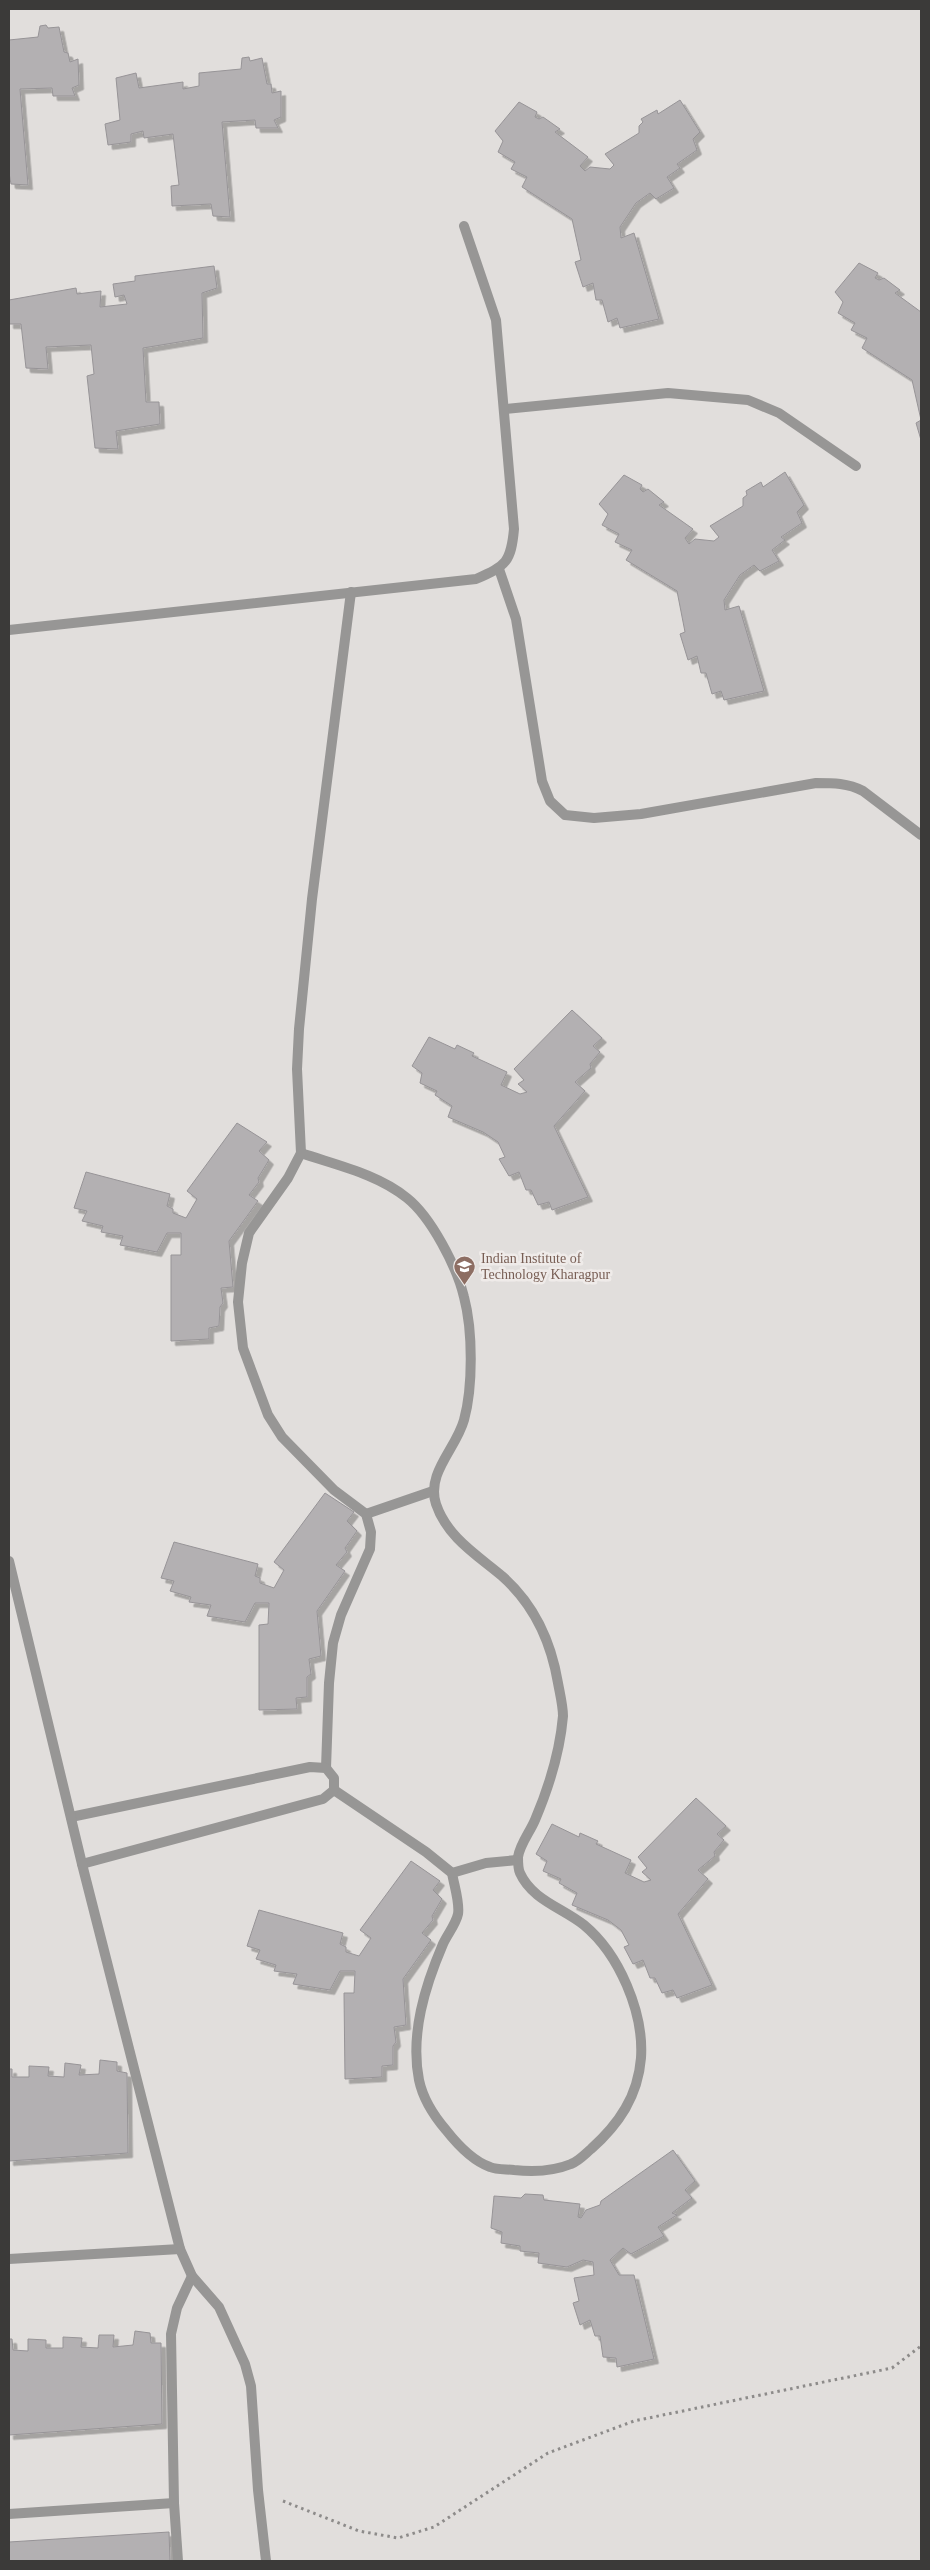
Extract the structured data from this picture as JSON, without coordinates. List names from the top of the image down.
{
  "places": {
    "school or university": ["Indian Institute of Technology Kharagpur"]
  }
}
